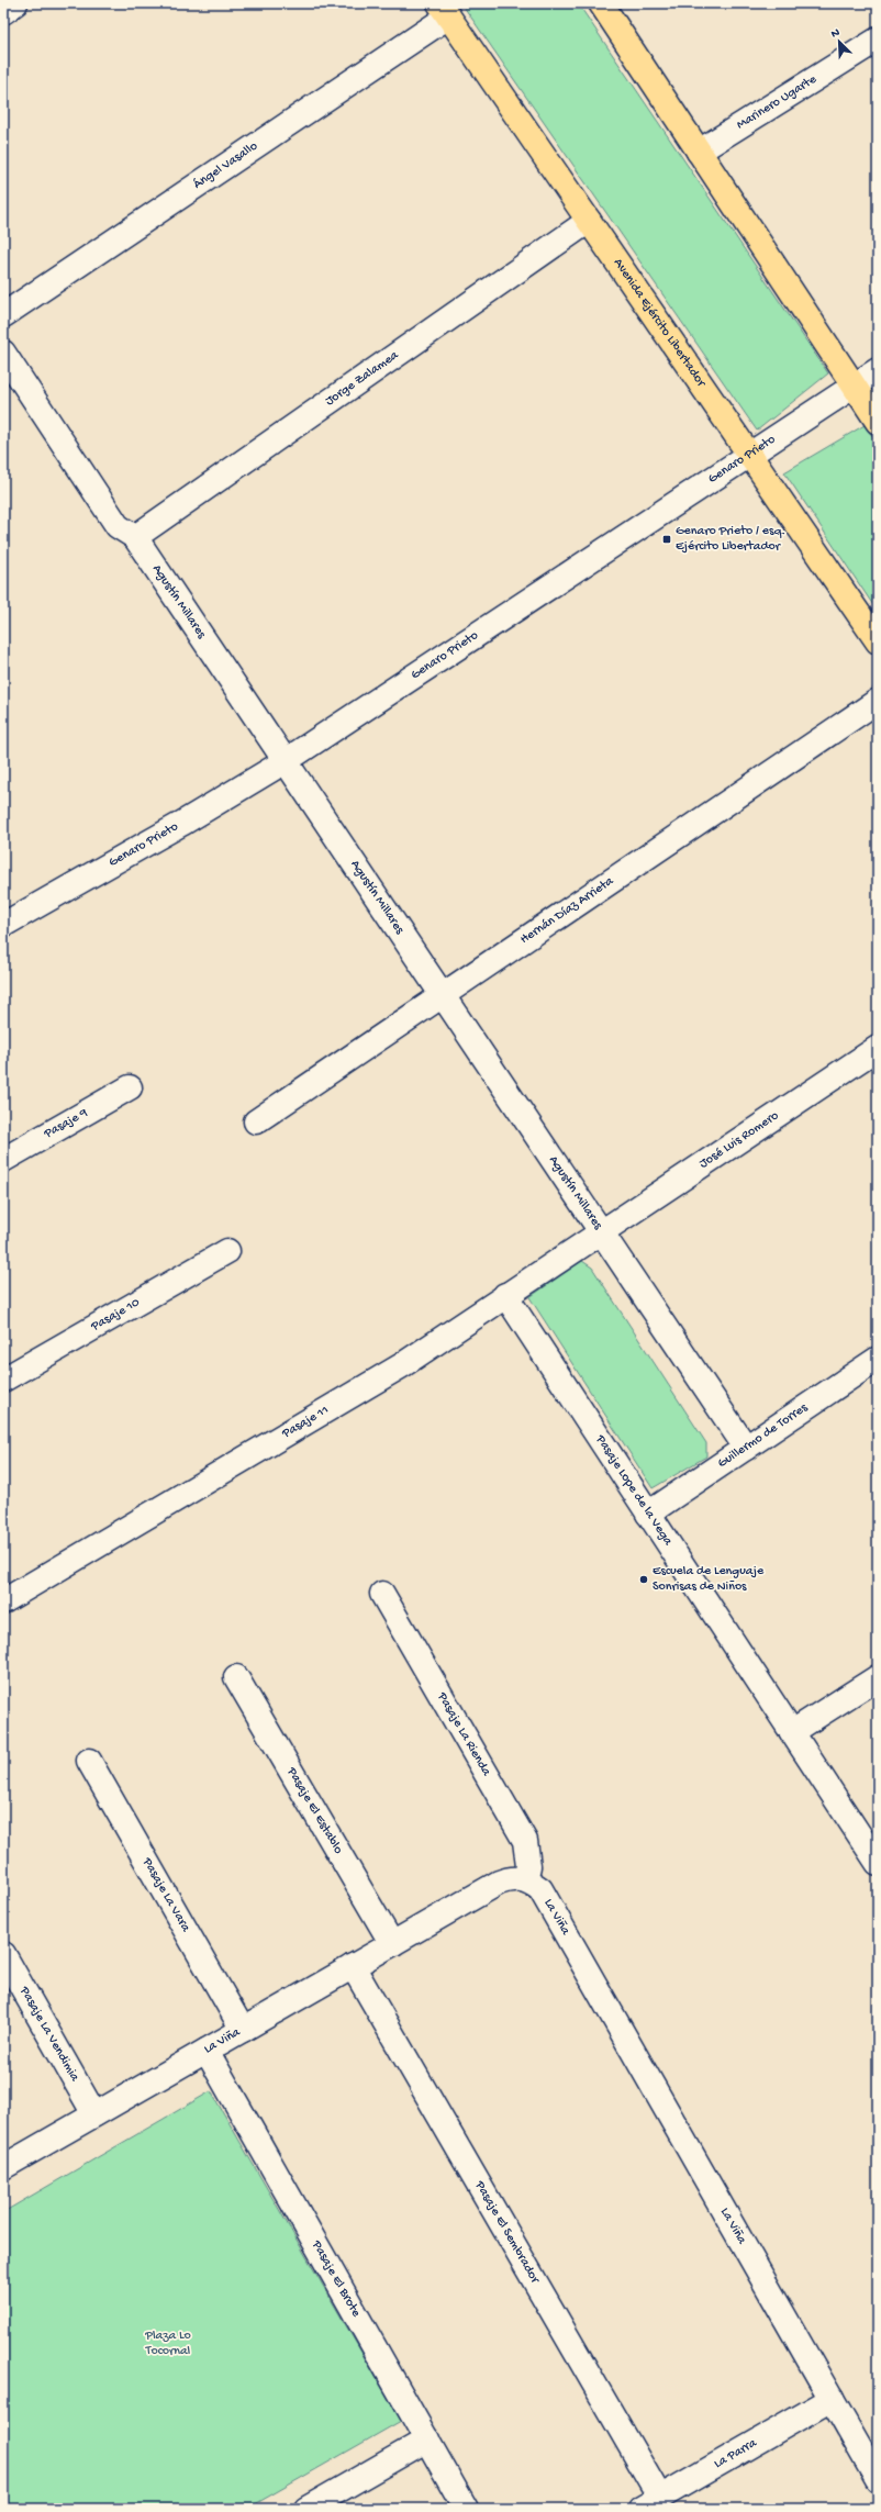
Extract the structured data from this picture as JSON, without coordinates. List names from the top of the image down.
{
  "streets": {
    "main road": ["Avenida Ejército Libertador"],
    "street": [
      "Marinero Ugarte",
      "Ángel Vasallo",
      "Jorge Zalamea",
      "Genaro Prieto",
      "Agustín Millares",
      "Hernán Díaz Arrieta",
      "Pasaje 9",
      "José Luis Romero",
      "Pasaje 10",
      "Pasaje 11",
      "Guillermo de Torres",
      "Pasaje Lope de la Vega",
      "Pasaje La Rienda",
      "Pasaje El Establo",
      "Pasaje La Vara",
      "La Viña",
      "Pasaje La Vendimia",
      "Pasaje El Sembrador",
      "Pasaje El Brote",
      "La Parra"
    ]
  },
  "crossings": [
    ["Ángel Vasallo", "Avenida Ejército Libertador"],
    ["Avenida Ejército Libertador", "Jorge Zalamea"],
    ["Avenida Ejército Libertador", "Genaro Prieto"],
    ["Jorge Zalamea", "Agustín Millares"],
    ["Genaro Prieto", "Agustín Millares"],
    ["Agustín Millares", "Hernán Díaz Arrieta"],
    ["Agustín Millares", "José Luis Romero"],
    ["Agustín Millares", "Pasaje 11"],
    ["Agustín Millares", "Guillermo de Torres"],
    ["José Luis Romero", "Pasaje 11"],
    ["Pasaje 11", "Pasaje Lope de la Vega"],
    ["Guillermo de Torres", "Pasaje Lope de la Vega"],
    ["Pasaje La Rienda", "La Viña"],
    ["Pasaje El Establo", "La Viña"],
    ["Pasaje La Vara", "La Viña"],
    ["La Viña", "Pasaje La Vendimia"],
    ["La Viña", "Pasaje El Sembrador"],
    ["La Viña", "Pasaje El Brote"],
    ["La Viña", "La Parra"],
    ["Pasaje El Sembrador", "La Parra"]
  ],
  "parks": ["Plaza Lo Tocornal"],
  "places": {
    "transit": ["Genaro Prieto / esq. Ejército Libertador"],
    "other": ["Escuela de Lenguaje Sonrisas de Niños"]
  },
  "north": "top left"
}
